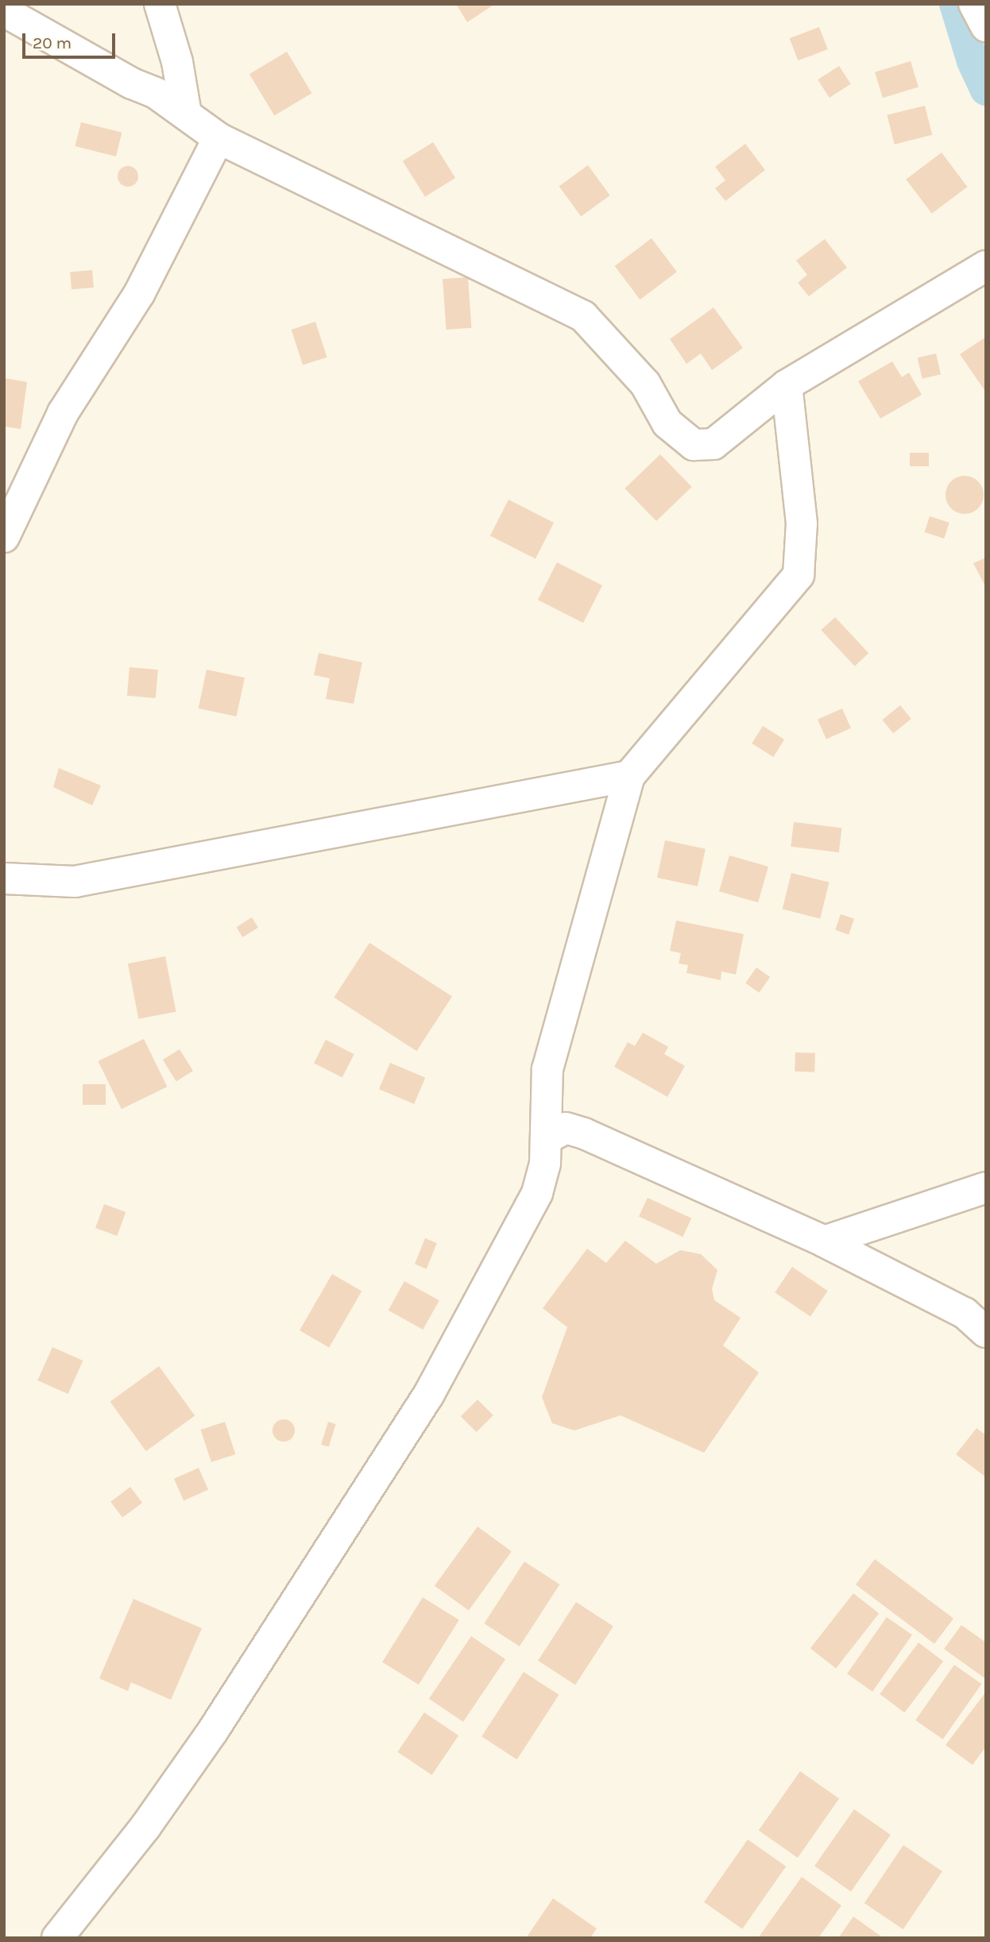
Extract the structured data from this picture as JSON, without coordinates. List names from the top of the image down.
{
  "scale_bar": "20 m"
}
